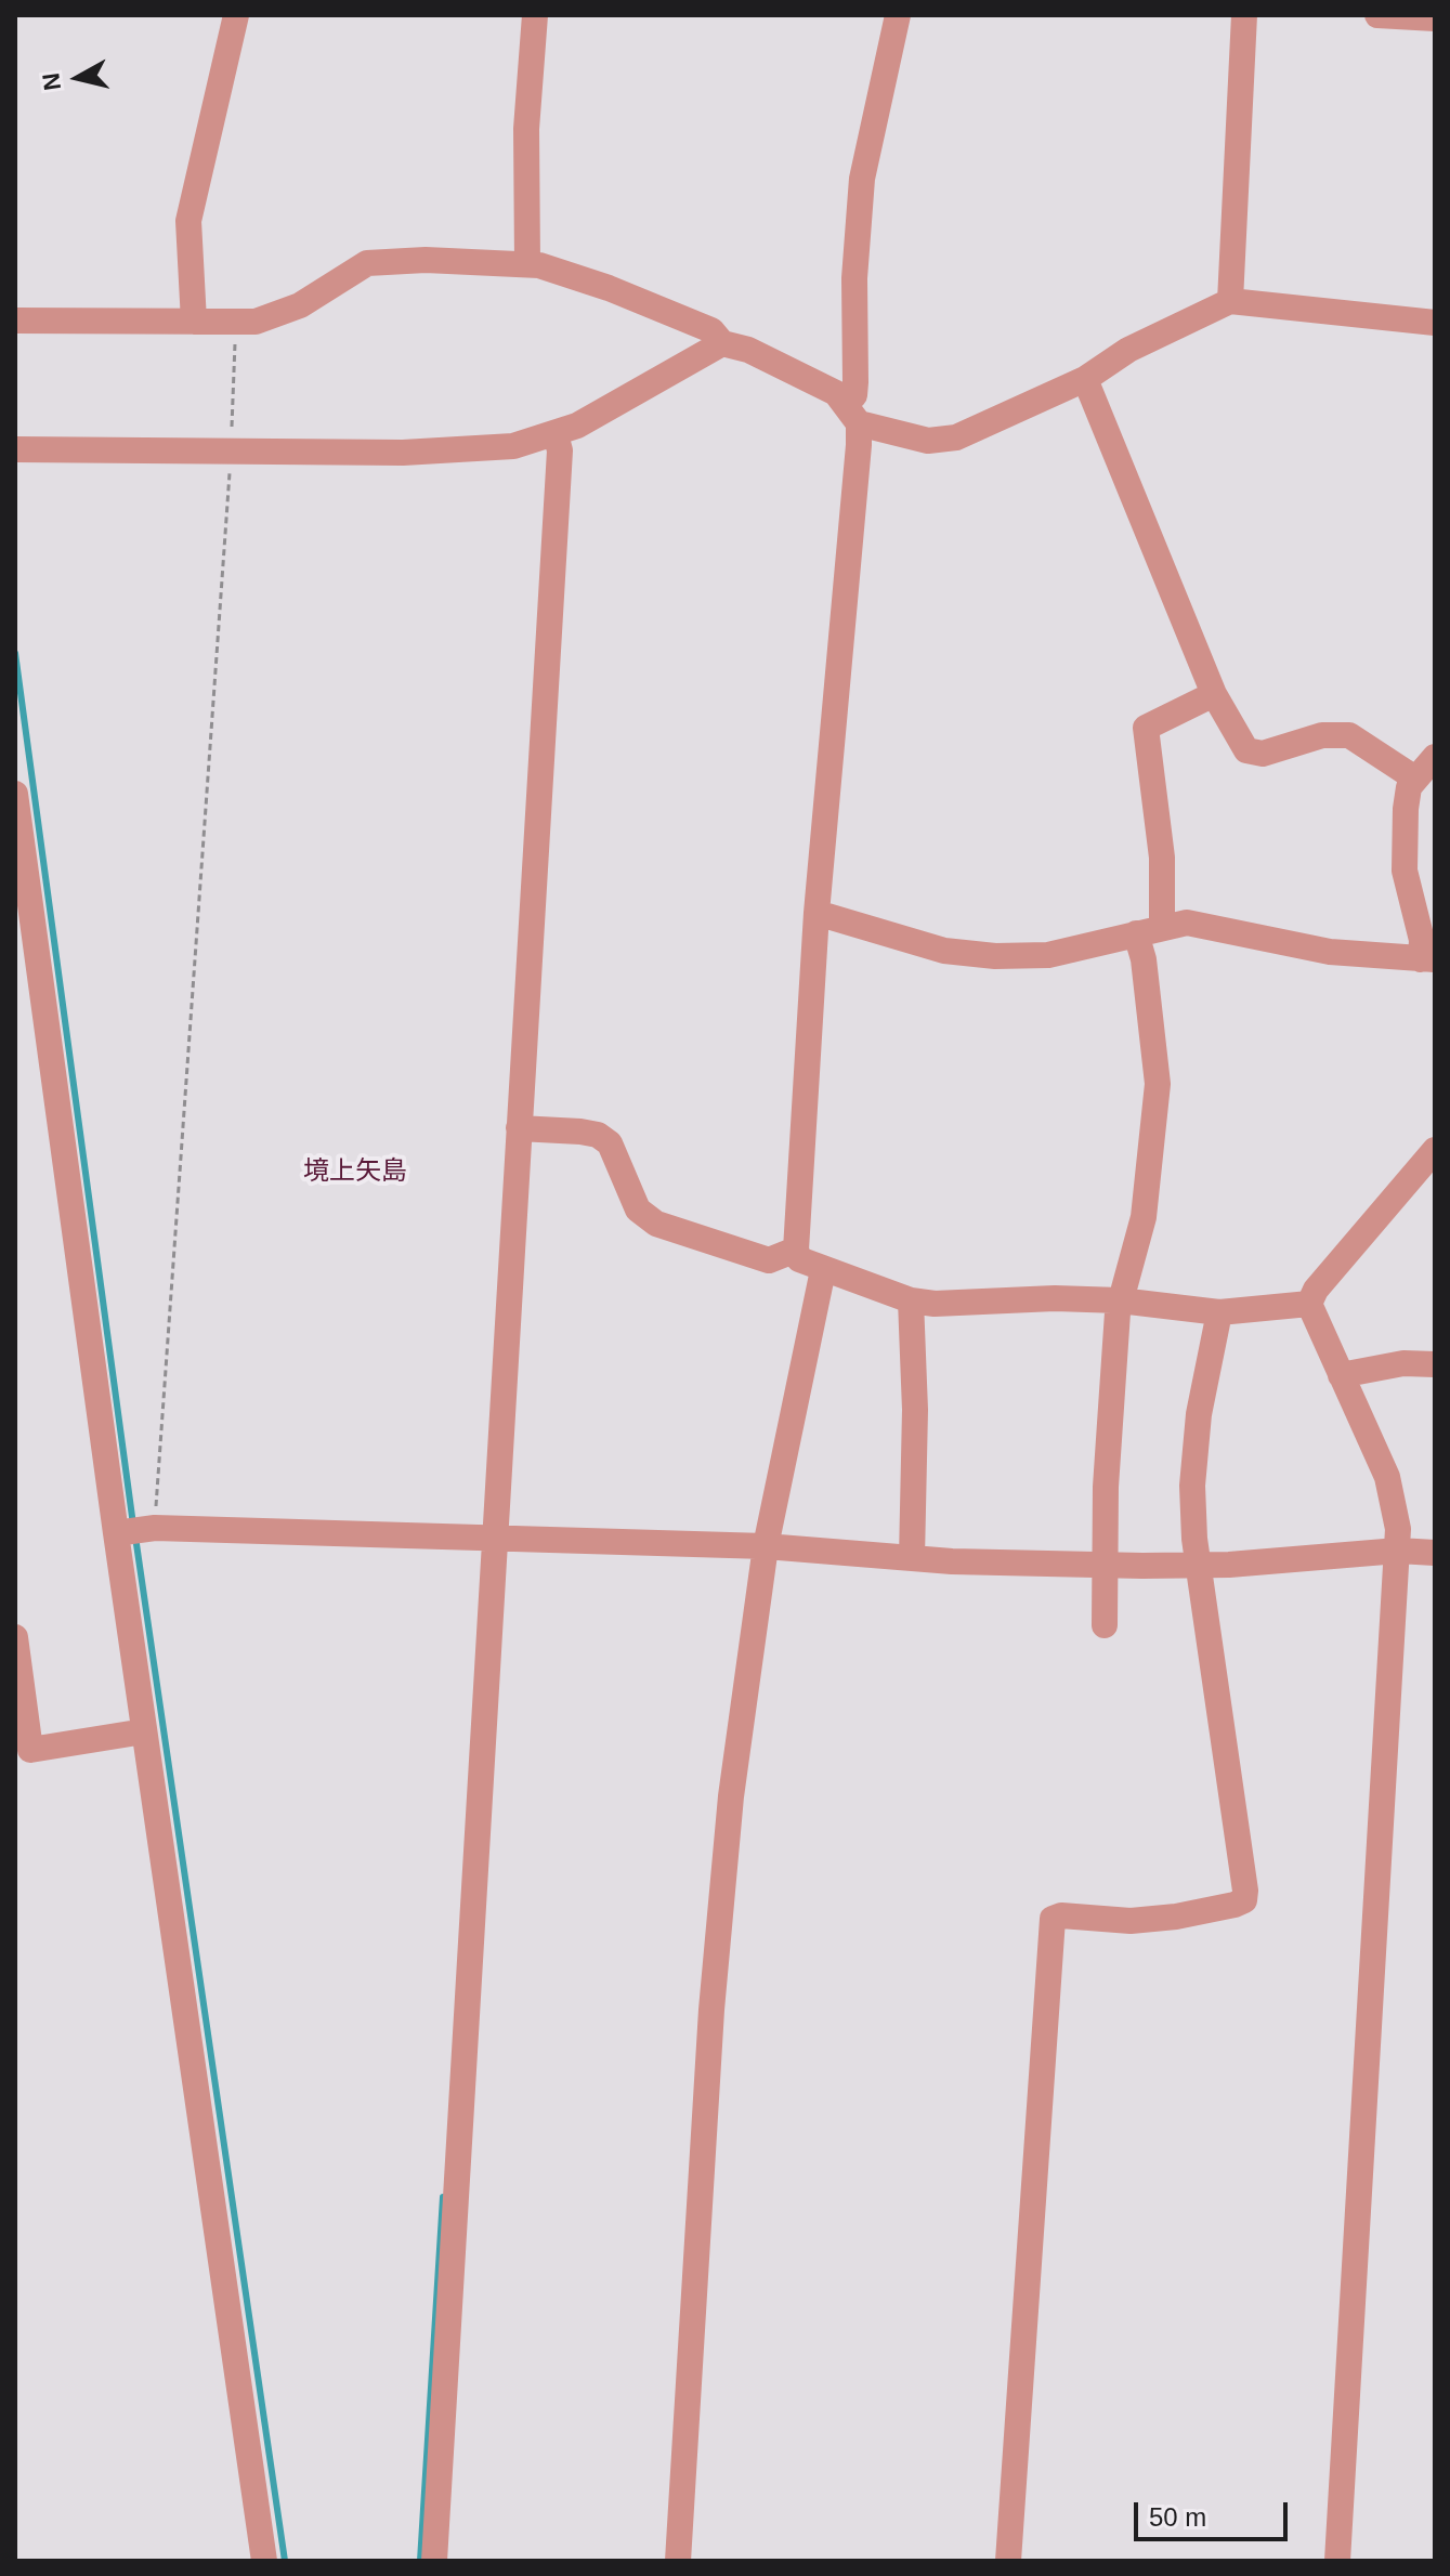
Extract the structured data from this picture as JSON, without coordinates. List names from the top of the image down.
{
  "districts": ["境上矢島"],
  "scale_bar": "50 m",
  "north": "left"
}
